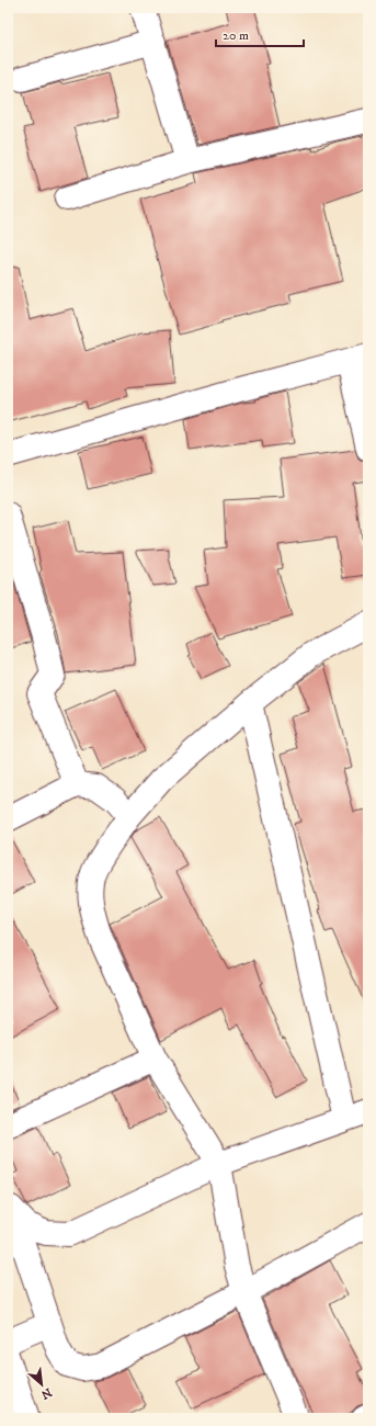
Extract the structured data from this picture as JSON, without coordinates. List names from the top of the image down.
{
  "scale_bar": "20 m",
  "north": "bottom right"
}
